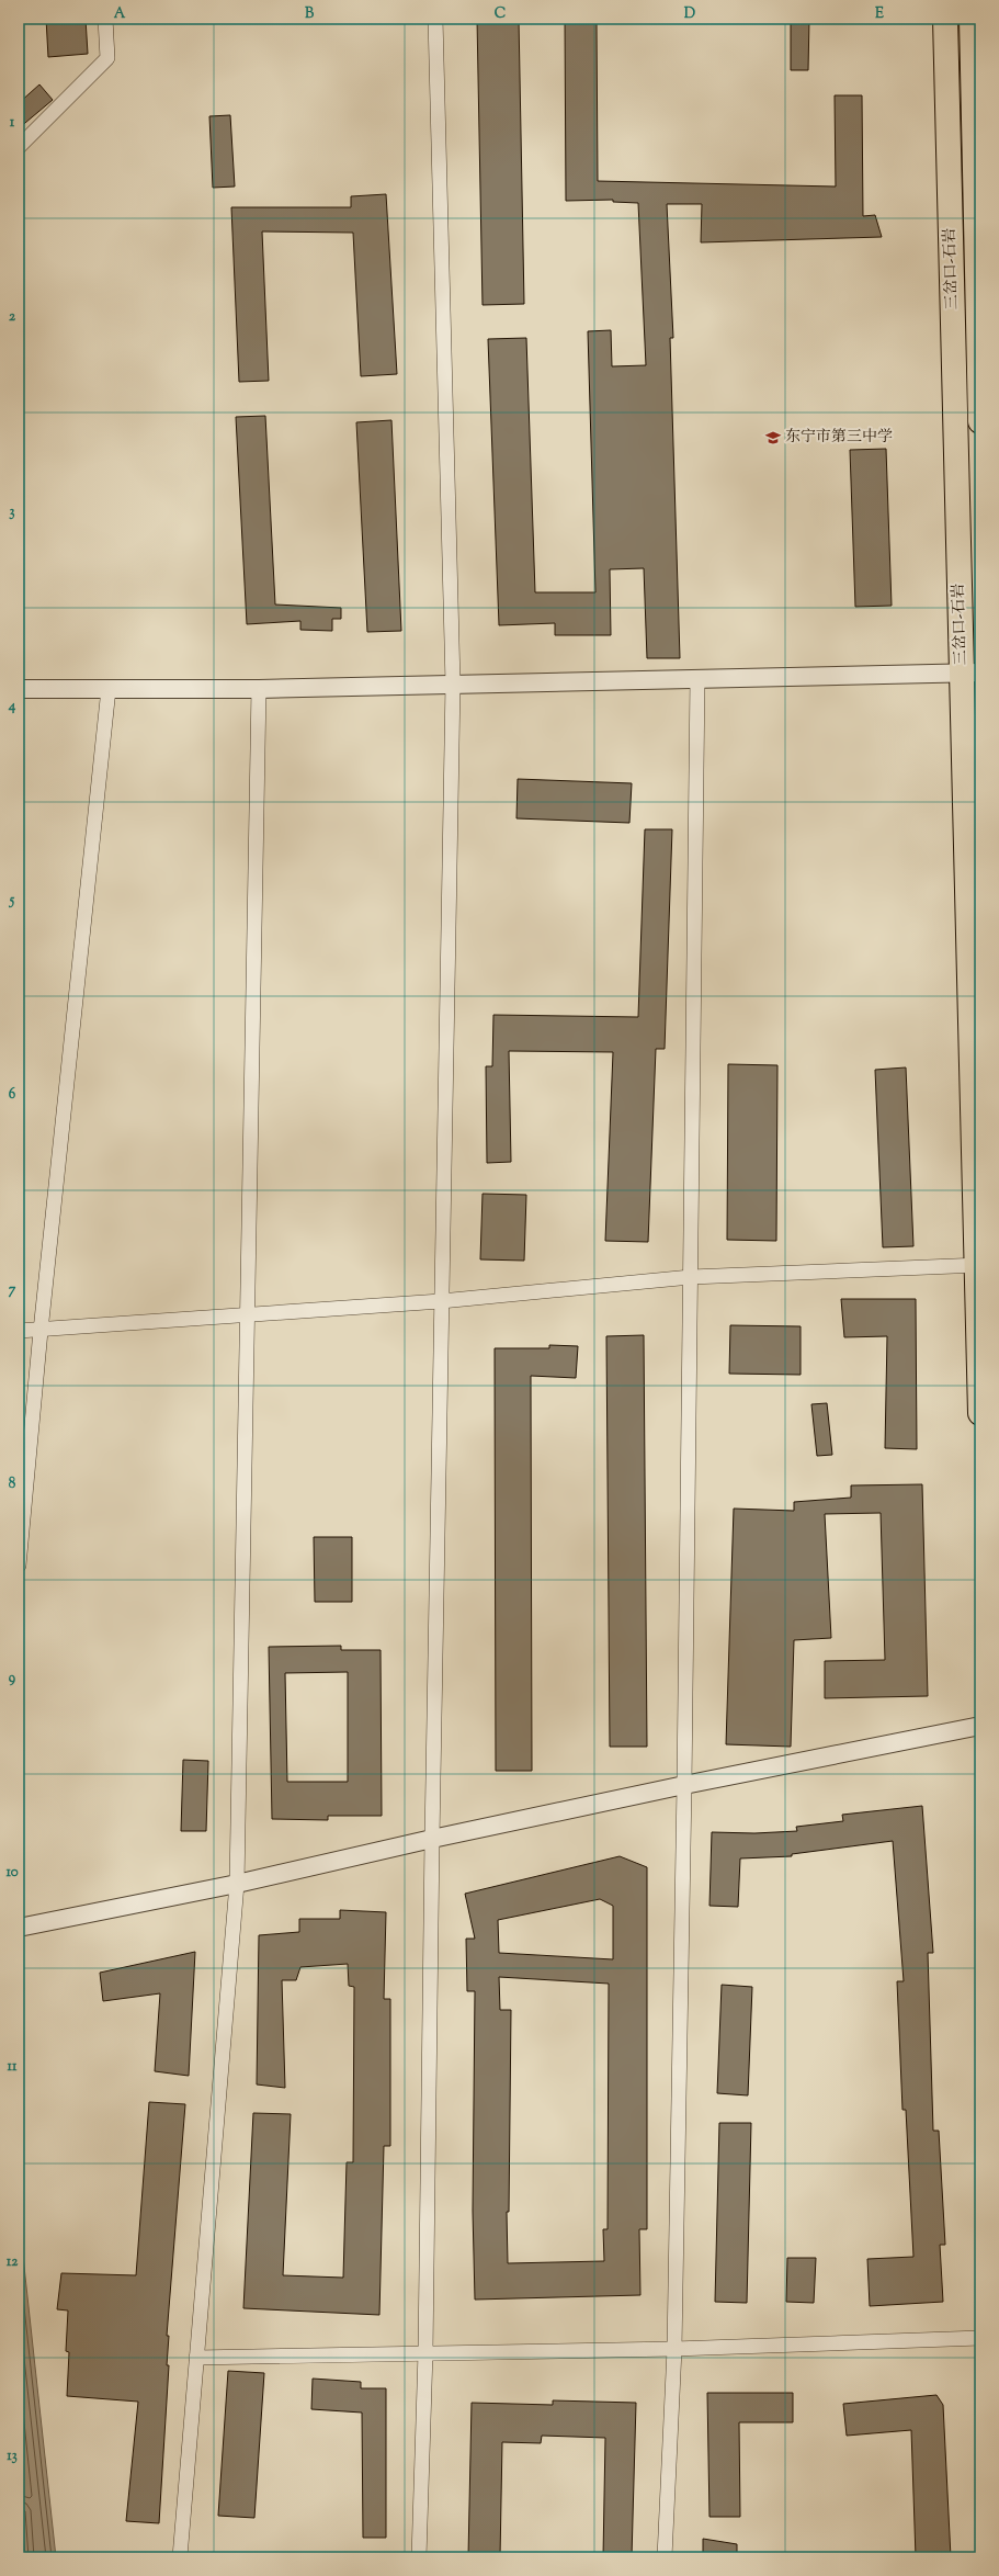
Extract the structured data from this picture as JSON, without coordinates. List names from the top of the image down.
{
  "streets": {
    "highway": ["三岔口-石岩"]
  },
  "places": {
    "school or university": ["东宁市第三中学"]
  },
  "grid": {
    "columns": [
      "A",
      "B",
      "C",
      "D",
      "E"
    ],
    "rows": [
      "1",
      "2",
      "3",
      "4",
      "5",
      "6",
      "7",
      "8",
      "9",
      "10",
      "11",
      "12",
      "13"
    ]
  }
}
